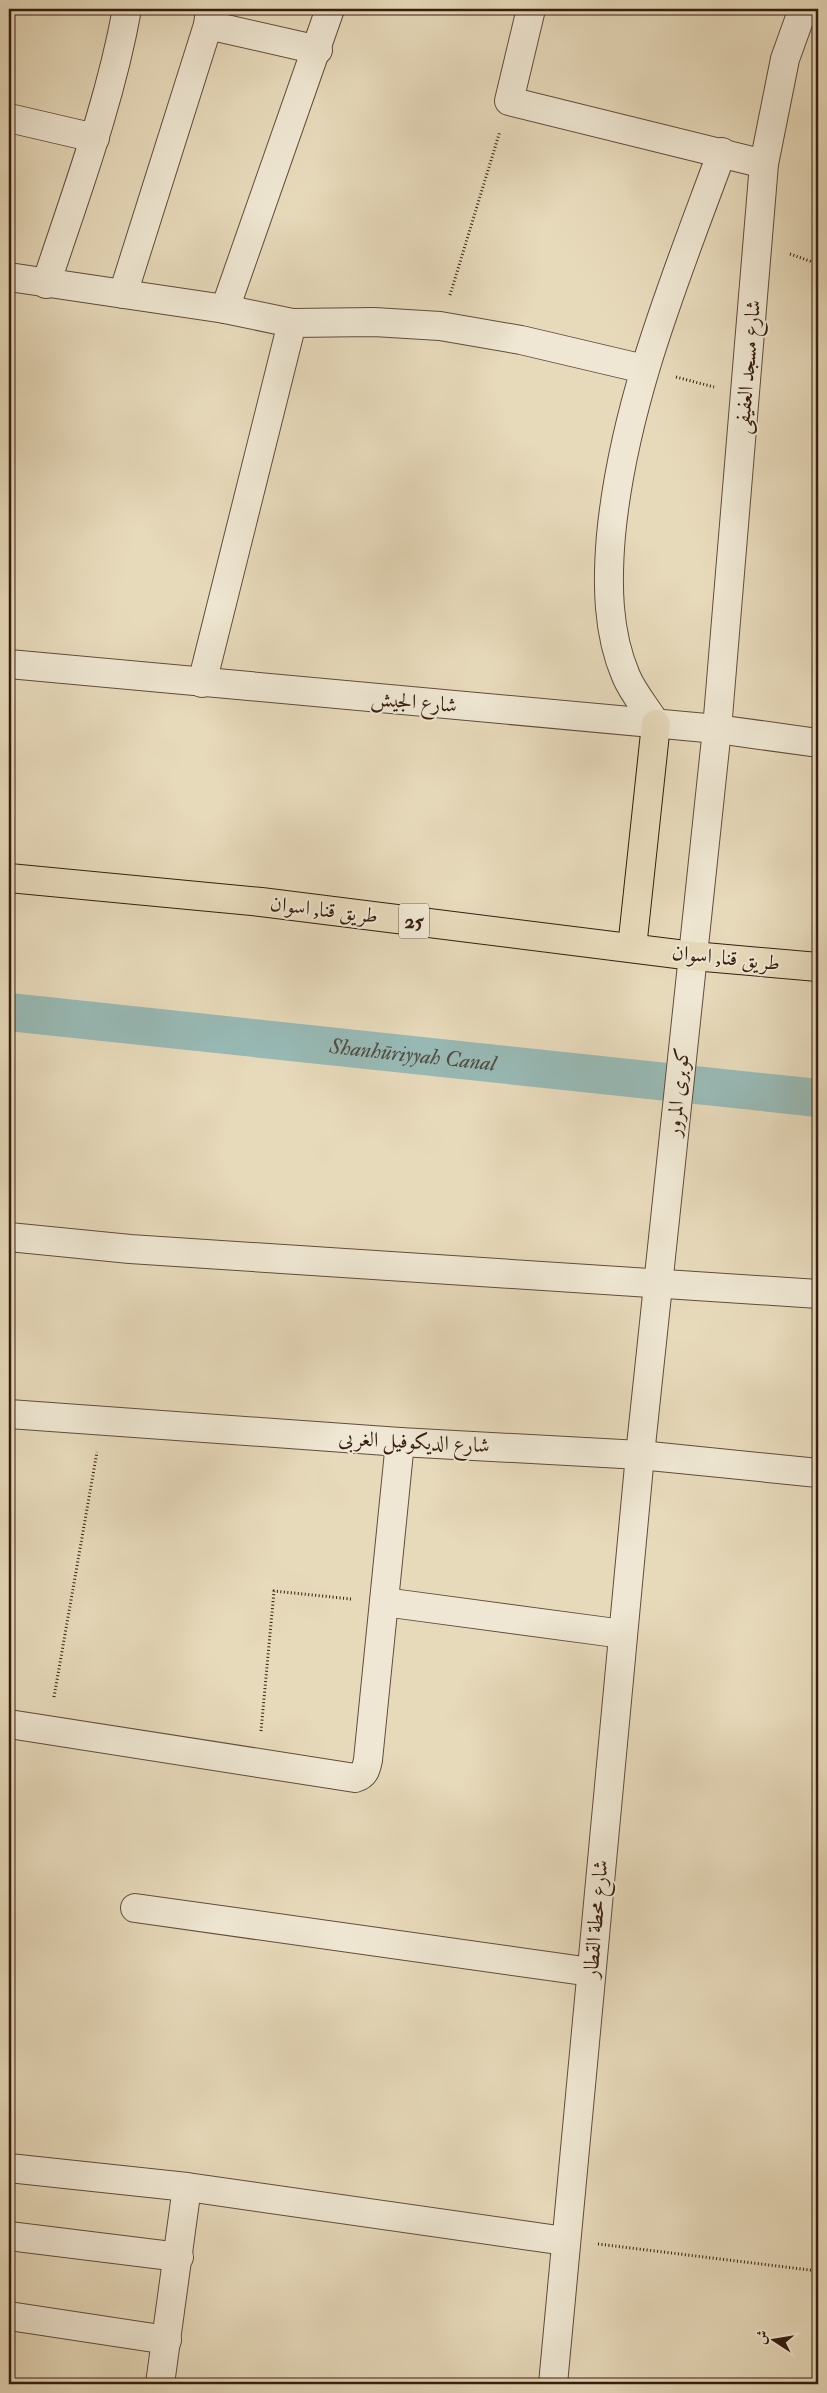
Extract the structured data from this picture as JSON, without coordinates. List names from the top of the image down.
{
  "streets": {
    "highway": ["طريق قنا, اسوان", "25"],
    "street": [
      "شارع مسجد العفيفى",
      "شارع الجيش",
      "كوبرى المرور",
      "شارع الديكوفيل الغربى",
      "شارع محطة القطار"
    ]
  },
  "crossings": [
    ["شارع مسجد العفيفى", "شارع الجيش"],
    ["شارع مسجد العفيفى", "كوبرى المرور"],
    ["شارع الجيش", "كوبرى المرور"],
    ["طريق قنا, اسوان", "كوبرى المرور"],
    ["كوبرى المرور", "شارع الديكوفيل الغربى"],
    ["كوبرى المرور", "شارع محطة القطار"],
    ["شارع الديكوفيل الغربى", "شارع محطة القطار"]
  ],
  "water": ["Shanhūriyyah Canal"],
  "north": "left"
}
